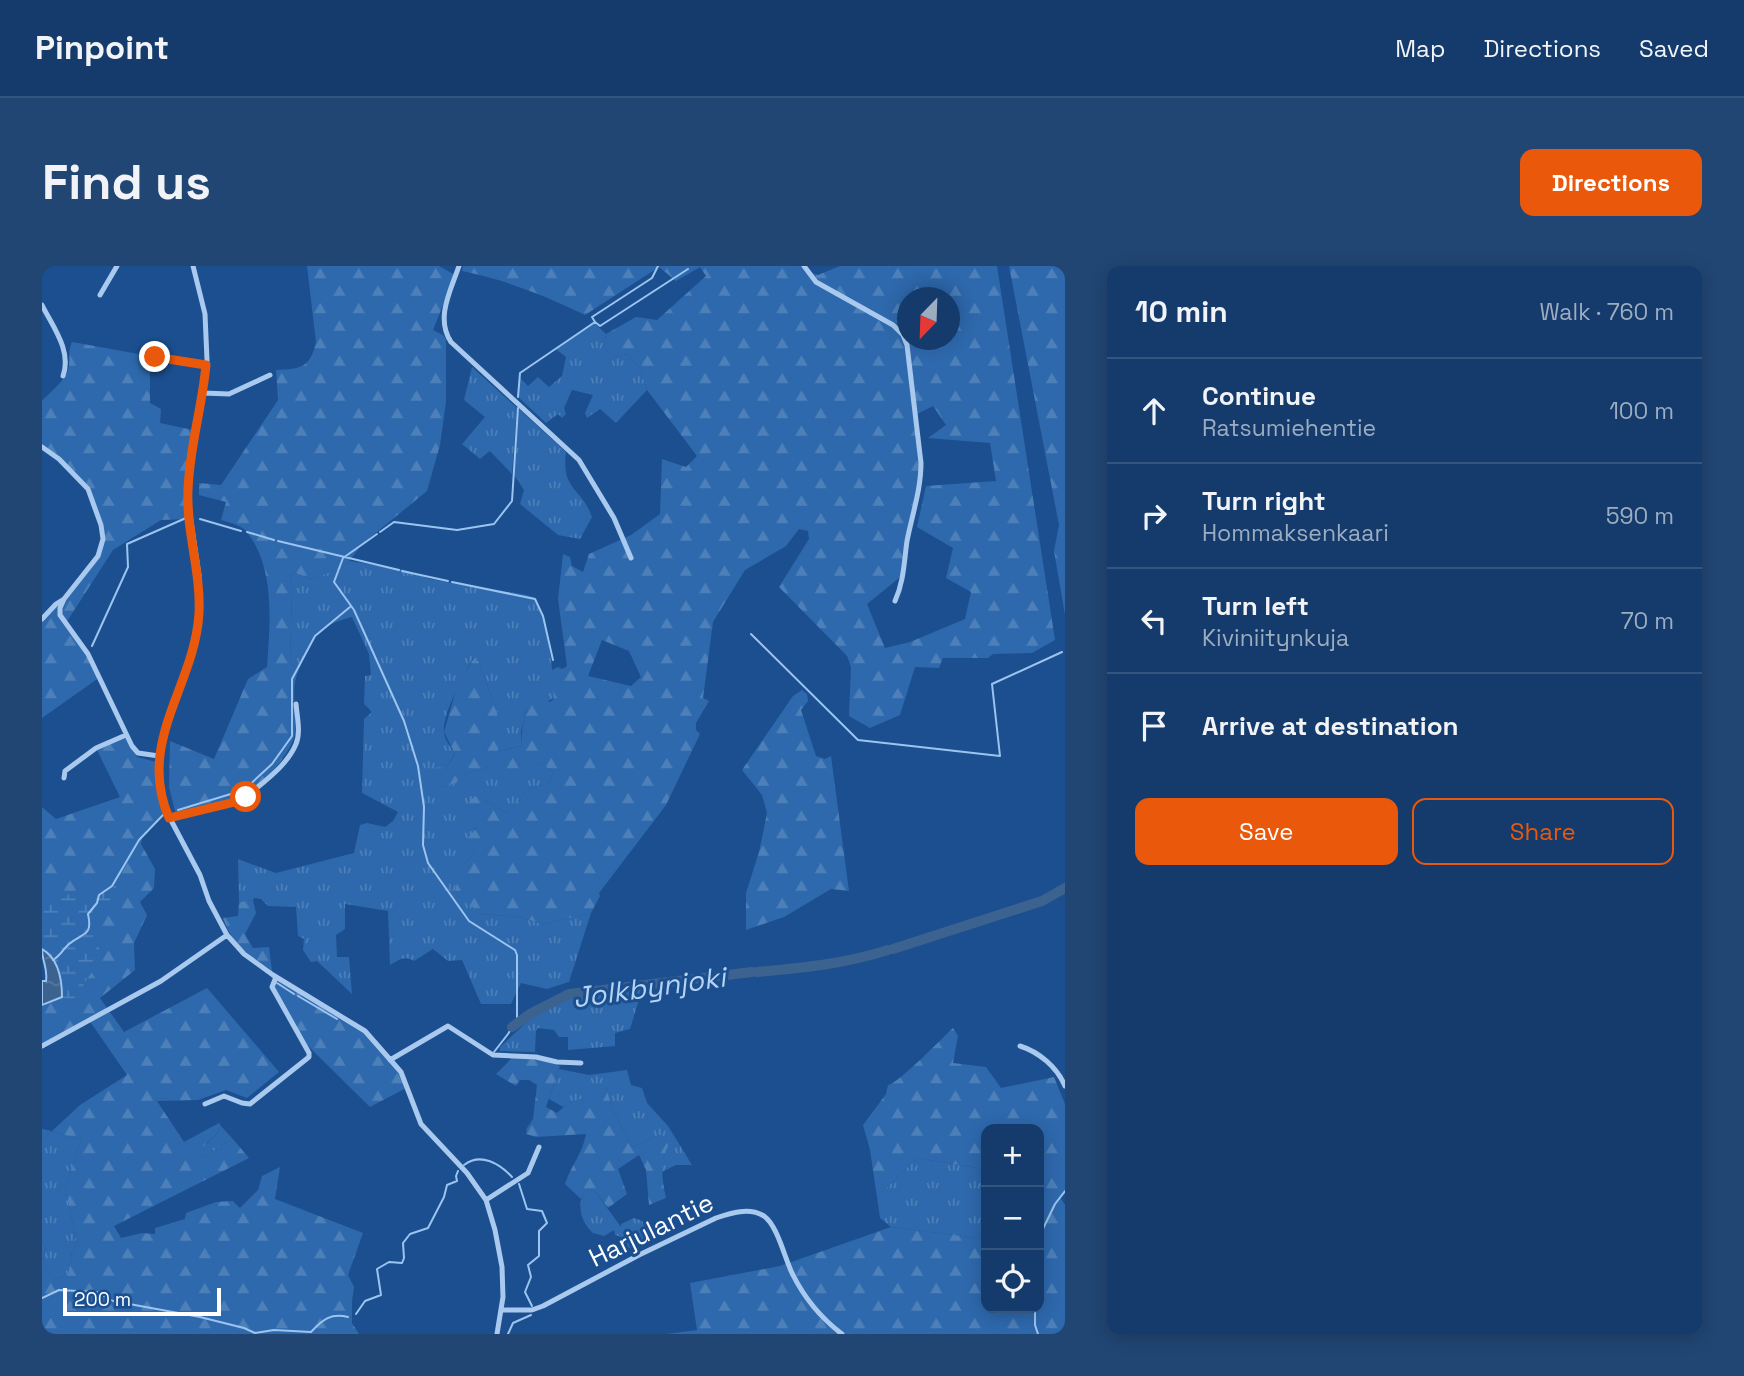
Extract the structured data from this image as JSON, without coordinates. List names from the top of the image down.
{
  "streets": {
    "street": ["Harjulantie"]
  },
  "water": ["Jolkbynjoki"],
  "scale_bar": "200 m",
  "north": "bottom left",
  "page": {
    "header": "Pinpoint",
    "nav": ["Map", "Directions", "Saved"],
    "buttons": [
      "Directions",
      ["Save", "Share"]
    ],
    "title": "Find us",
    "heading": ["10 min", "Walk · 760 m"],
    "list": [
      ["Continue", "Ratsumiehentie", "100 m"],
      ["Turn right", "Hommaksenkaari", "590 m"],
      ["Turn left", "Kiviniitynkuja", "70 m"],
      "Arrive at destination"
    ],
    "map_buttons": ["+", "−"],
    "scale": "200 m"
  }
}
